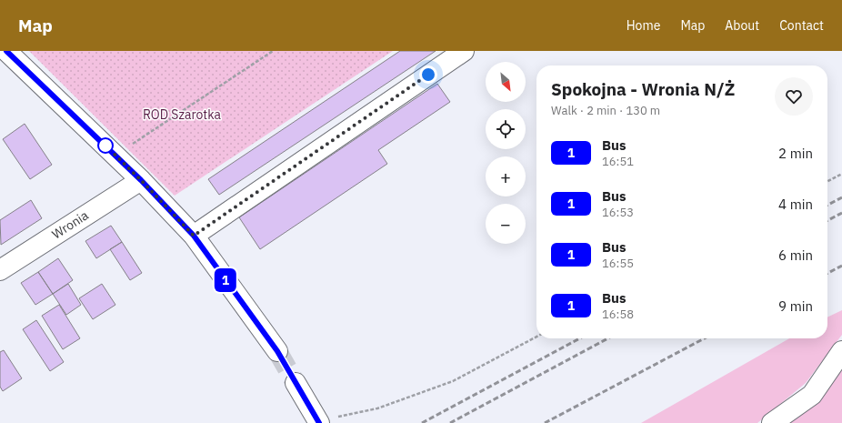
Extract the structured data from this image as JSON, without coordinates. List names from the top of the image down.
{
  "streets": {
    "street": ["Wronia"]
  },
  "parks": ["ROD Szarotka"],
  "lines": ["bus line 1"],
  "north": "bottom right",
  "page": {
    "header": "Map",
    "nav": [
      "Home",
      "Map",
      "About",
      "Contact"
    ],
    "on_map": "1",
    "map_buttons": ["+", "−"],
    "heading": ["Spokojna - Wronia N/Ż", "Walk · 2 min · 130 m"],
    "list": [
      {
        "mark": "1",
        "name": "Bus",
        "note": "16:51",
        "value": "2 min"
      },
      {
        "mark": "1",
        "name": "Bus",
        "note": "16:53",
        "value": "4 min"
      },
      {
        "mark": "1",
        "name": "Bus",
        "note": "16:55",
        "value": "6 min"
      },
      {
        "mark": "1",
        "name": "Bus",
        "note": "16:58",
        "value": "9 min"
      }
    ]
  }
}
